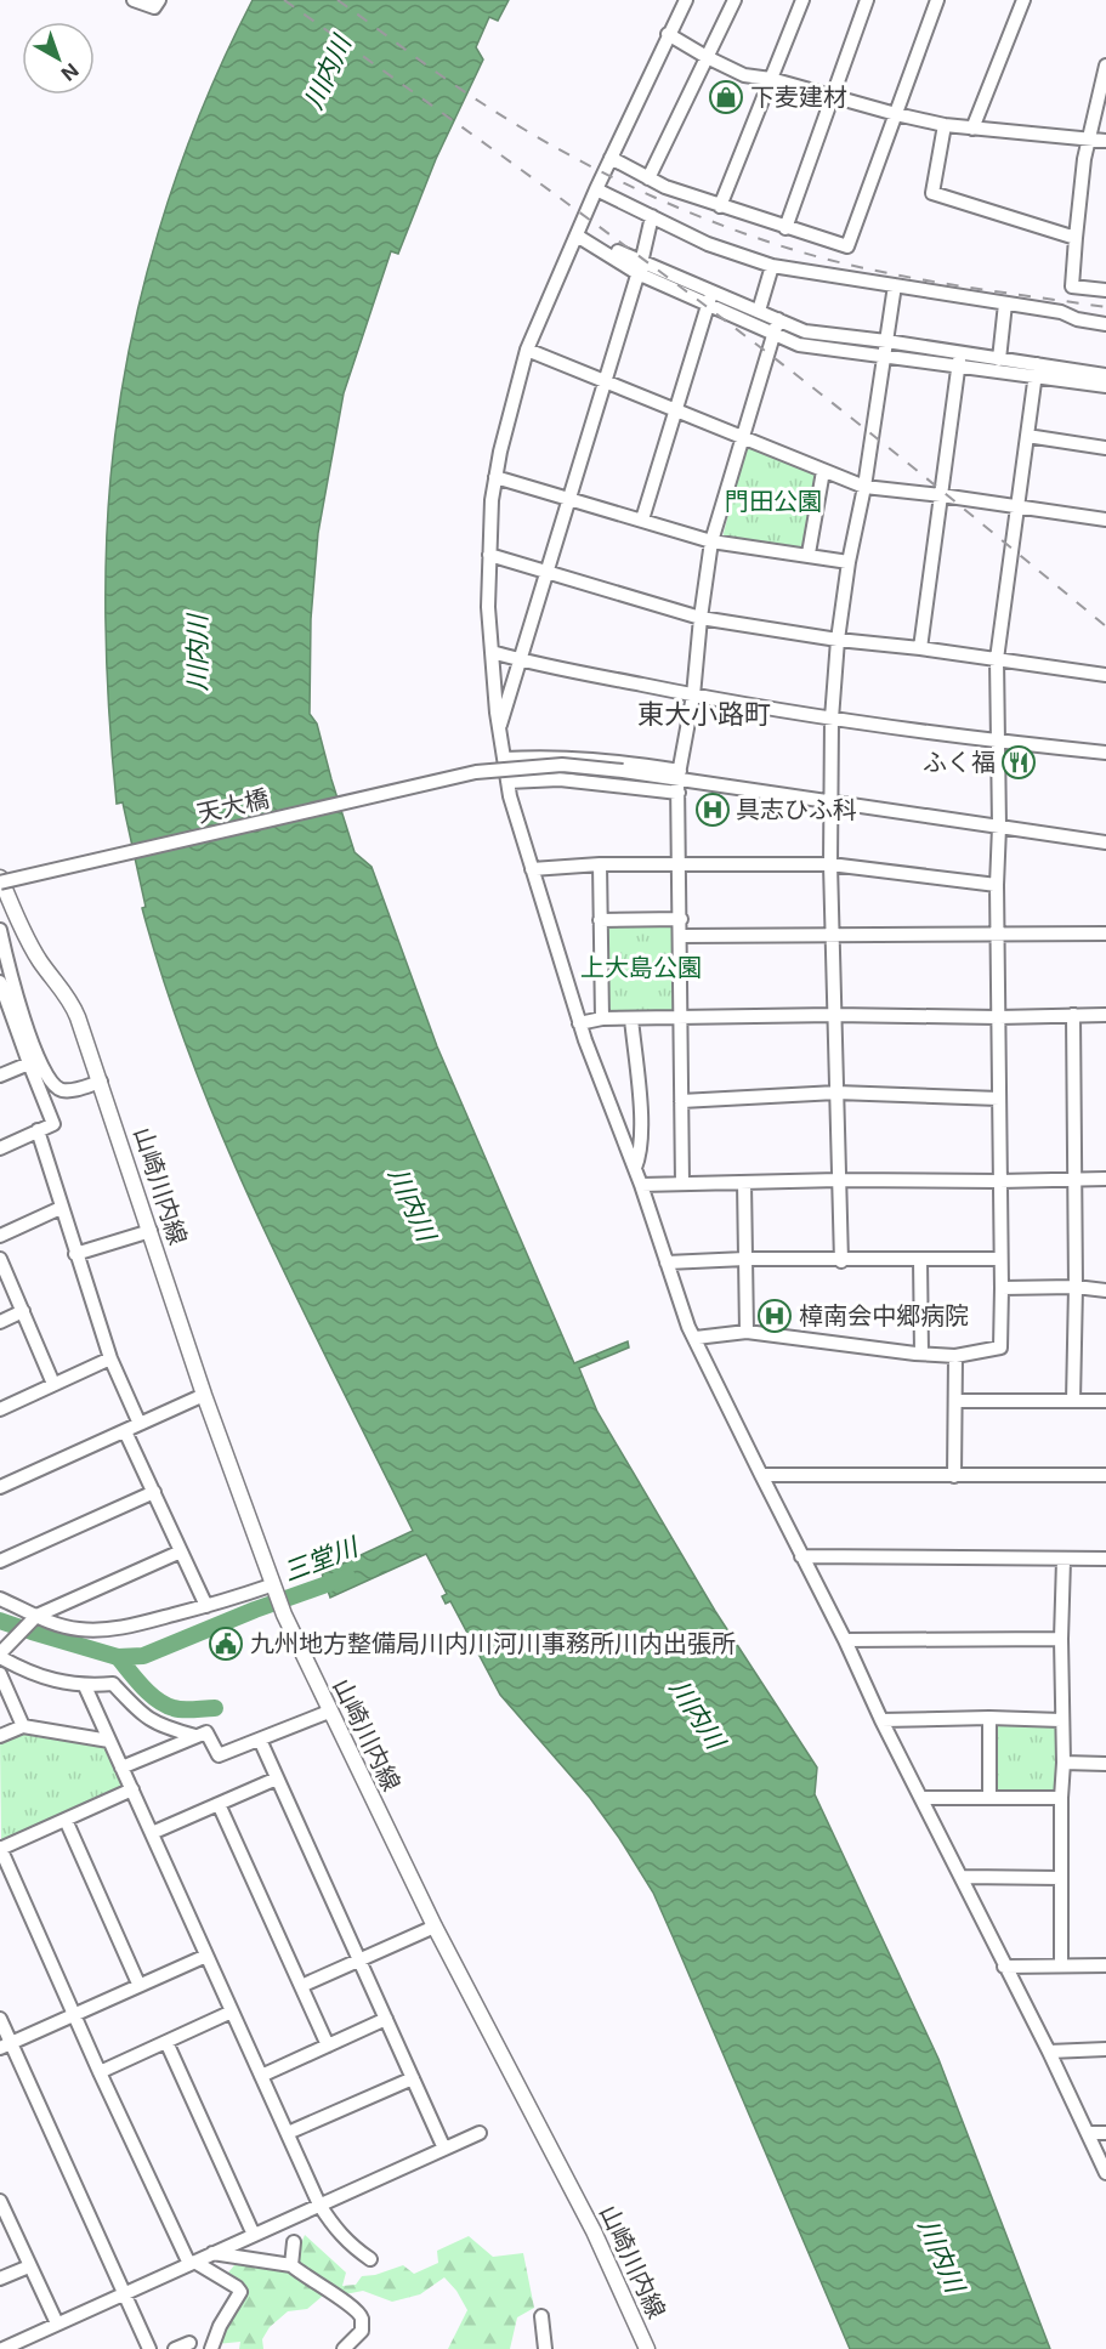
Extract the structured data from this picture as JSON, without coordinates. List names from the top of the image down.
{
  "streets": {
    "main road": ["山崎川内線"],
    "street": ["天大橋"]
  },
  "crossings": [
    ["天大橋", "山崎川内線"]
  ],
  "districts": ["東大小路町"],
  "water": ["川内川", "三堂川"],
  "parks": ["門田公園", "上大島公園"],
  "places": {
    "shop": ["下麦建材"],
    "restaurant": ["ふく福"],
    "hospital": ["具志ひふ科", "樟南会中郷病院"],
    "public building": ["九州地方整備局川内川河川事務所川内出張所"]
  },
  "north": "bottom right"
}
